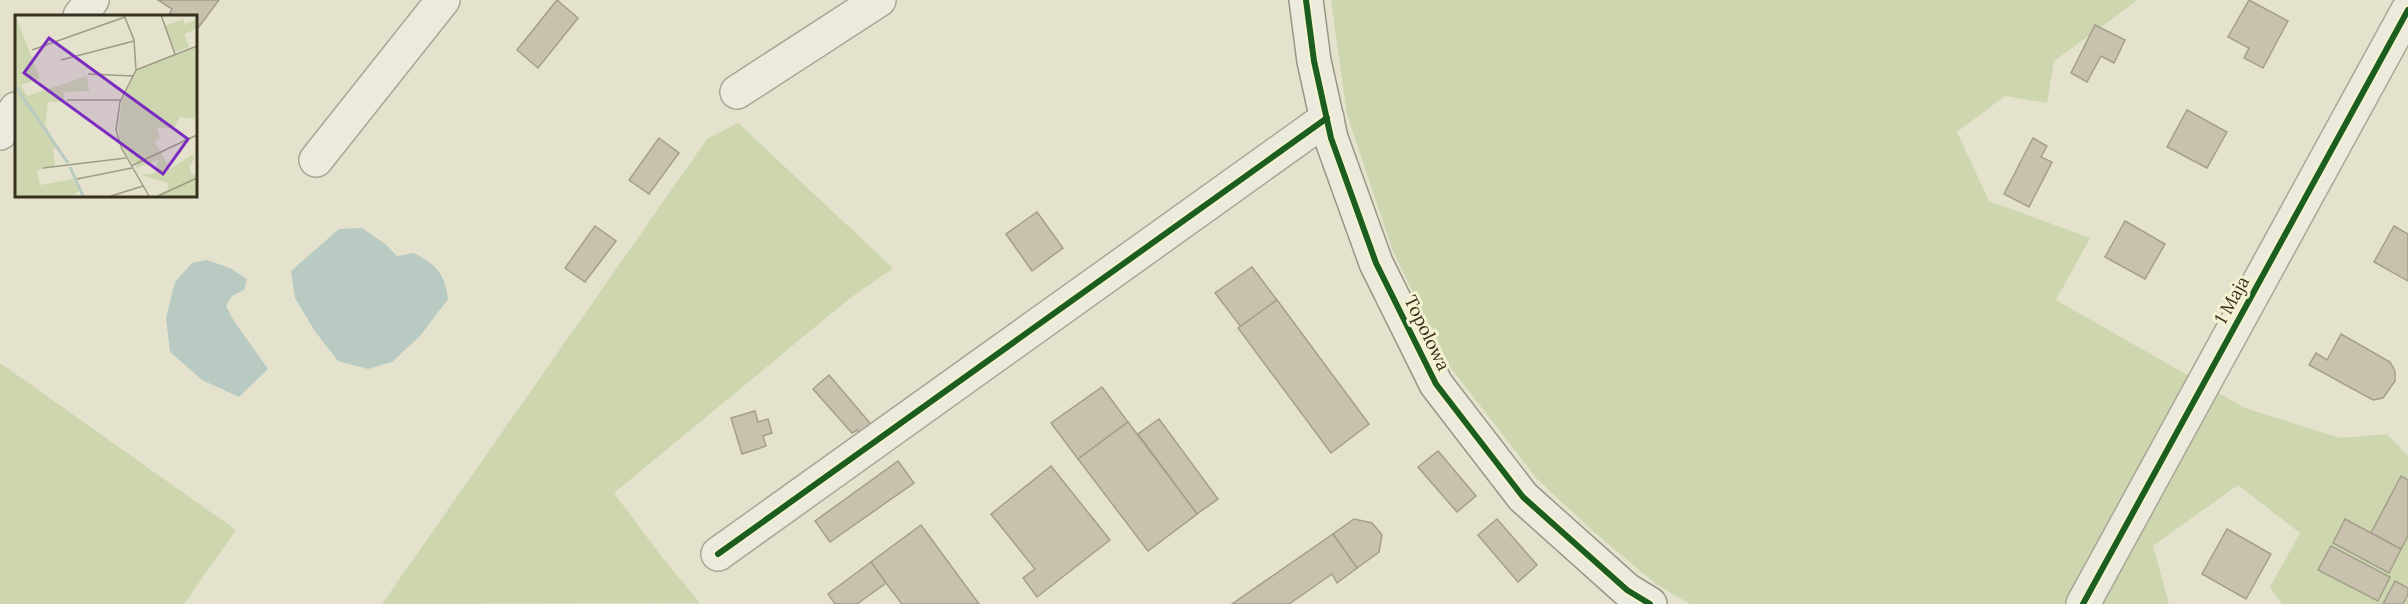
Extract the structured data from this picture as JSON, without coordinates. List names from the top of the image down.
{
  "streets": {
    "street": ["1 Maja", "Topolowa"]
  }
}
